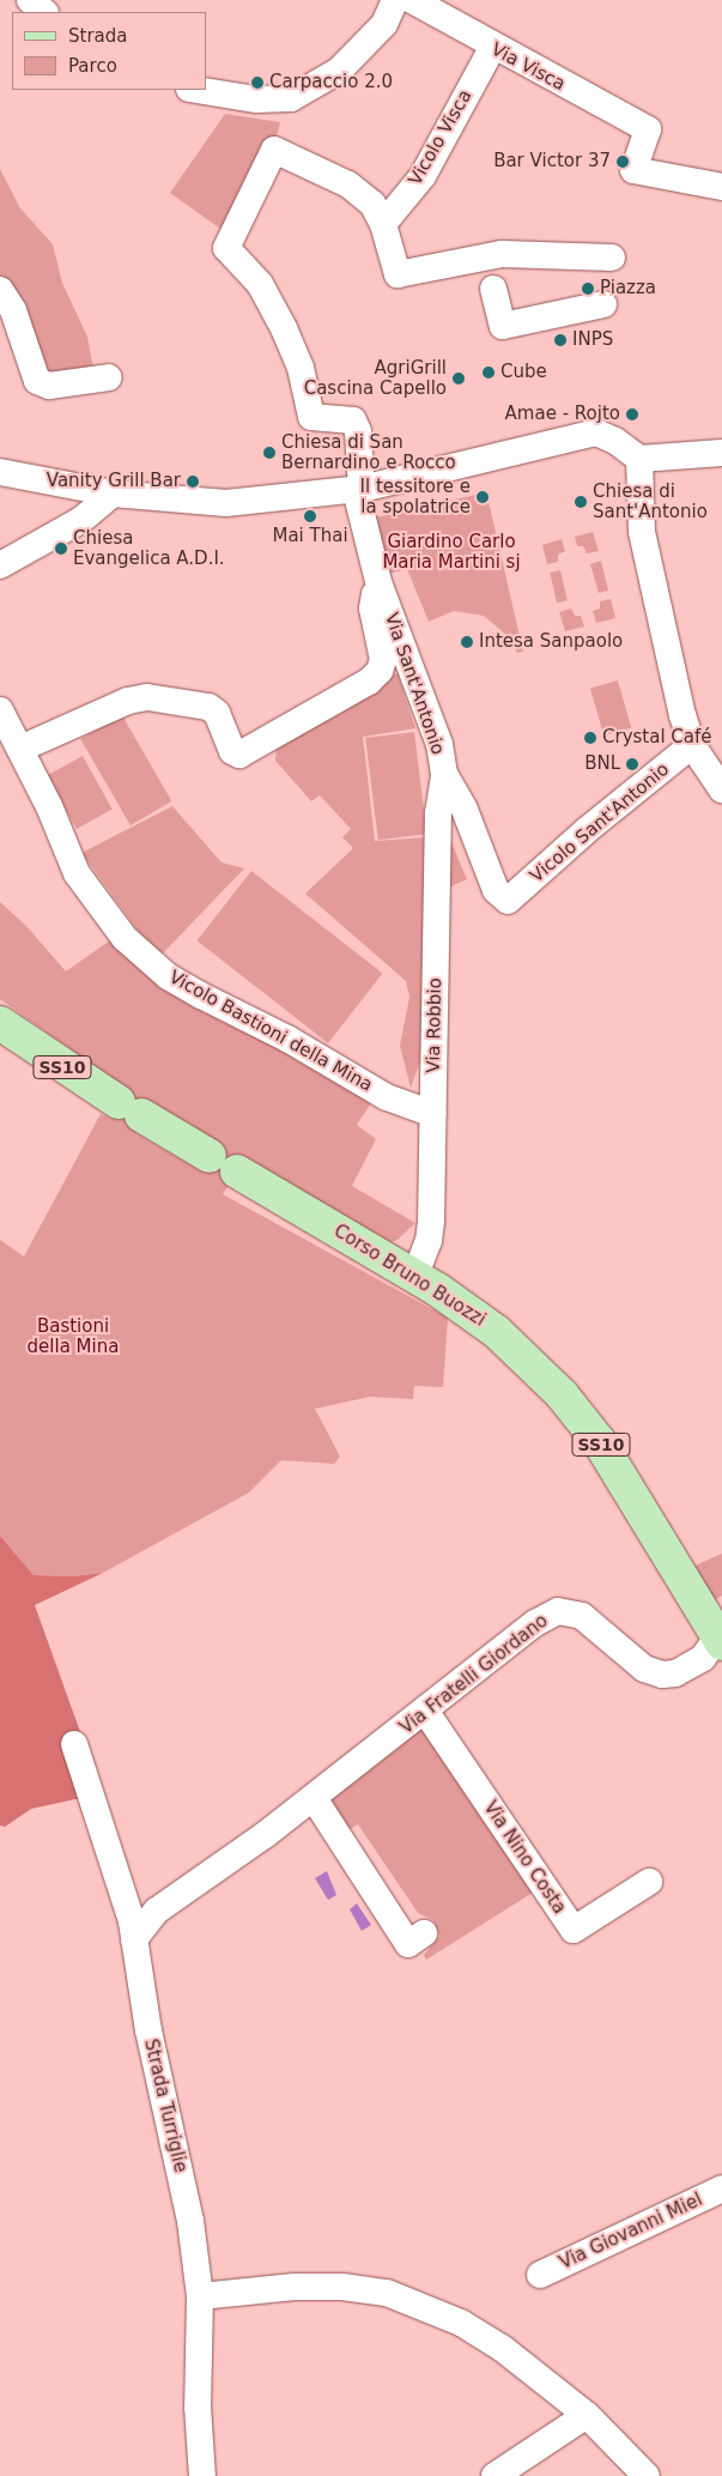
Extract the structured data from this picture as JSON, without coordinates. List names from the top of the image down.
{
  "streets": {
    "main road": ["SS10", "Corso Bruno Buozzi"],
    "street": [
      "Via Visca",
      "Vicolo Visca",
      "Via Sant'Antonio",
      "Vicolo Sant'Antonio",
      "Via Robbio",
      "Vicolo Bastioni della Mina",
      "Via Fratelli Giordano",
      "Via Nino Costa",
      "Strada Turriglie",
      "Via Giovanni Miel"
    ]
  },
  "crossings": [
    ["Via Visca", "Vicolo Visca"],
    ["Vicolo Visca", "Via Sant'Antonio"],
    ["Via Sant'Antonio", "Vicolo Sant'Antonio"],
    ["Via Sant'Antonio", "Via Robbio"],
    ["Via Robbio", "Vicolo Bastioni della Mina"],
    ["Via Robbio", "Corso Bruno Buozzi"],
    ["Corso Bruno Buozzi", "Via Fratelli Giordano"],
    ["Via Fratelli Giordano", "Via Nino Costa"],
    ["Via Fratelli Giordano", "Strada Turriglie"]
  ],
  "parks": ["Giardino Carlo Maria Martini sj", "Bastioni della Mina"],
  "places": [
    "Carpaccio 2.0",
    "Bar Victor 37",
    "Piazza",
    "INPS",
    "Cube",
    "AgriGrill Cascina Capello",
    "Amae - Rojto",
    "Chiesa di San Bernardino e Rocco",
    "Vanity Grill Bar",
    "Il tessitore e la spolatrice",
    "Chiesa di Sant'Antonio",
    "Mai Thai",
    "Chiesa Evangelica A.D.I.",
    "Intesa Sanpaolo",
    "Crystal Café",
    "BNL"
  ],
  "legend": ["Strada", "Parco"]
}
